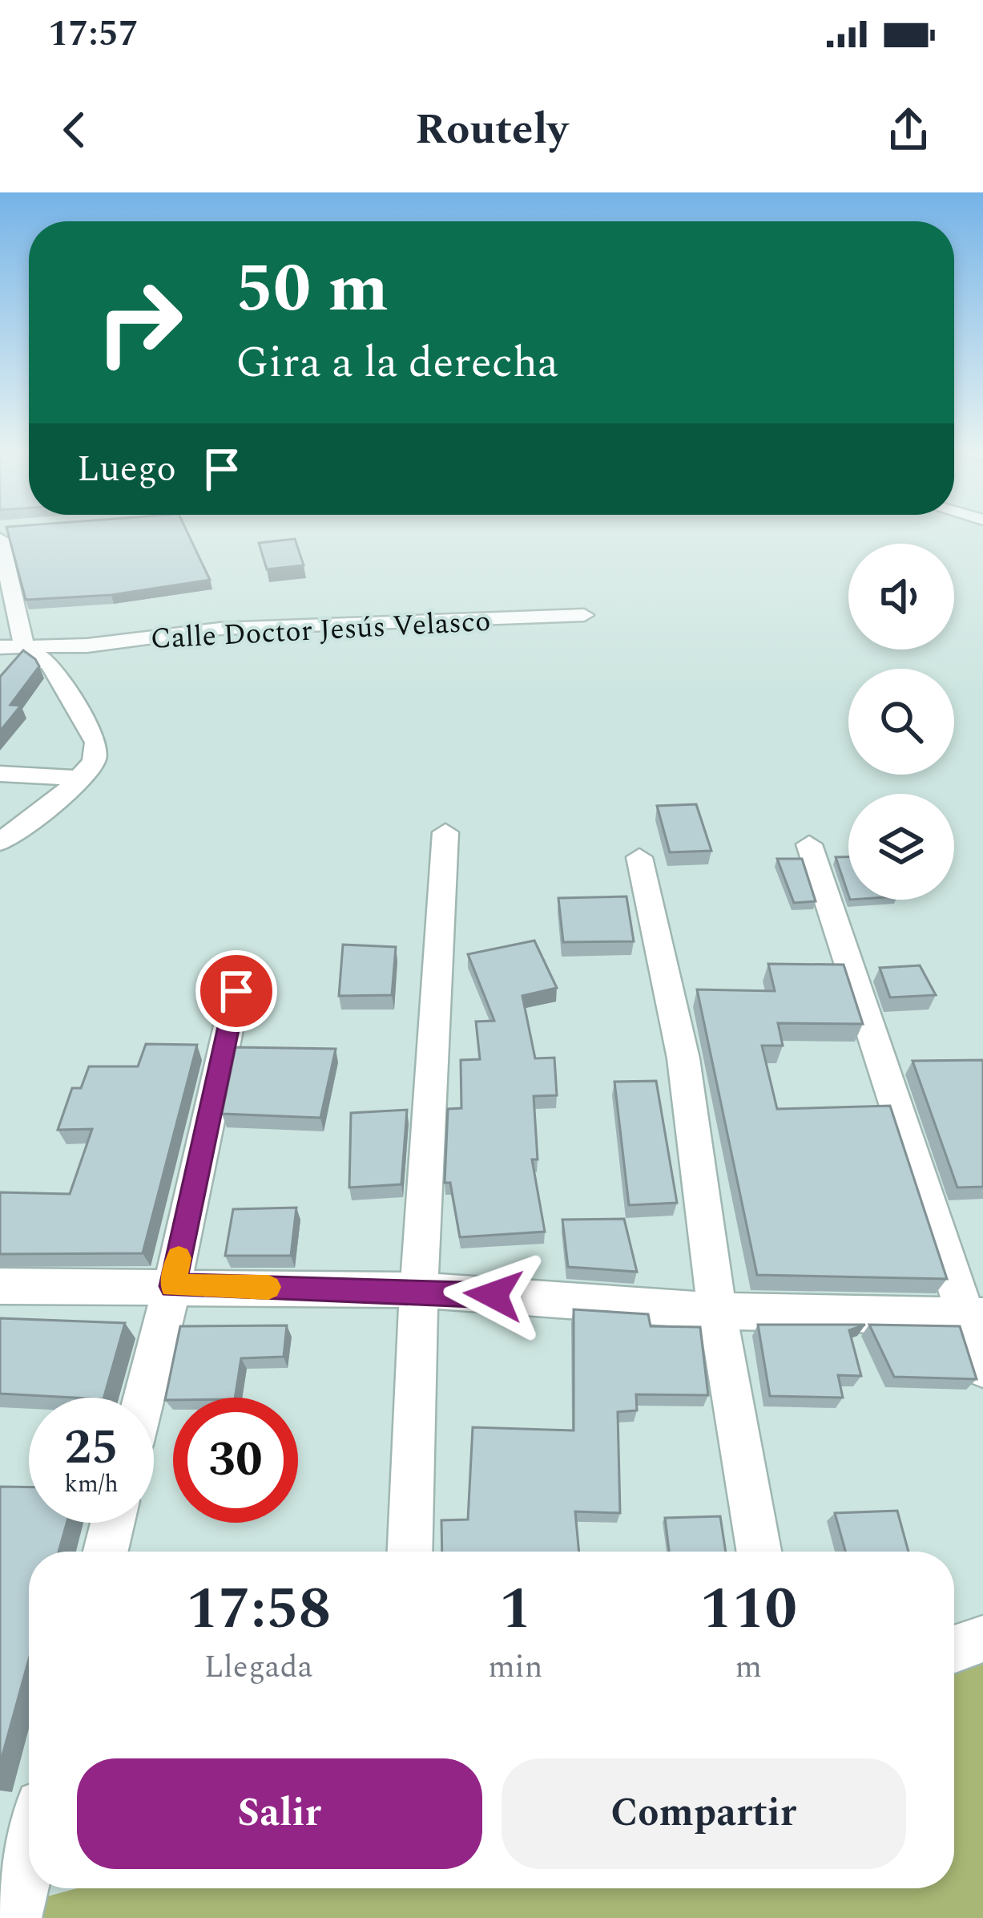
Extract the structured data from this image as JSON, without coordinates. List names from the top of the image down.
{
  "streets": {
    "street": ["Calle Doctor Jesús Velasco"]
  },
  "page": {
    "status": "17:57",
    "header": "Routely",
    "turn": ["50 m", "Gira a la derecha"],
    "then": "Luego",
    "speed": "25 km/h",
    "limit": "30",
    "eta": [
      "17:58",
      "Llegada",
      "1",
      "min",
      "110",
      "m"
    ],
    "buttons": ["Salir", "Compartir"]
  }
}
